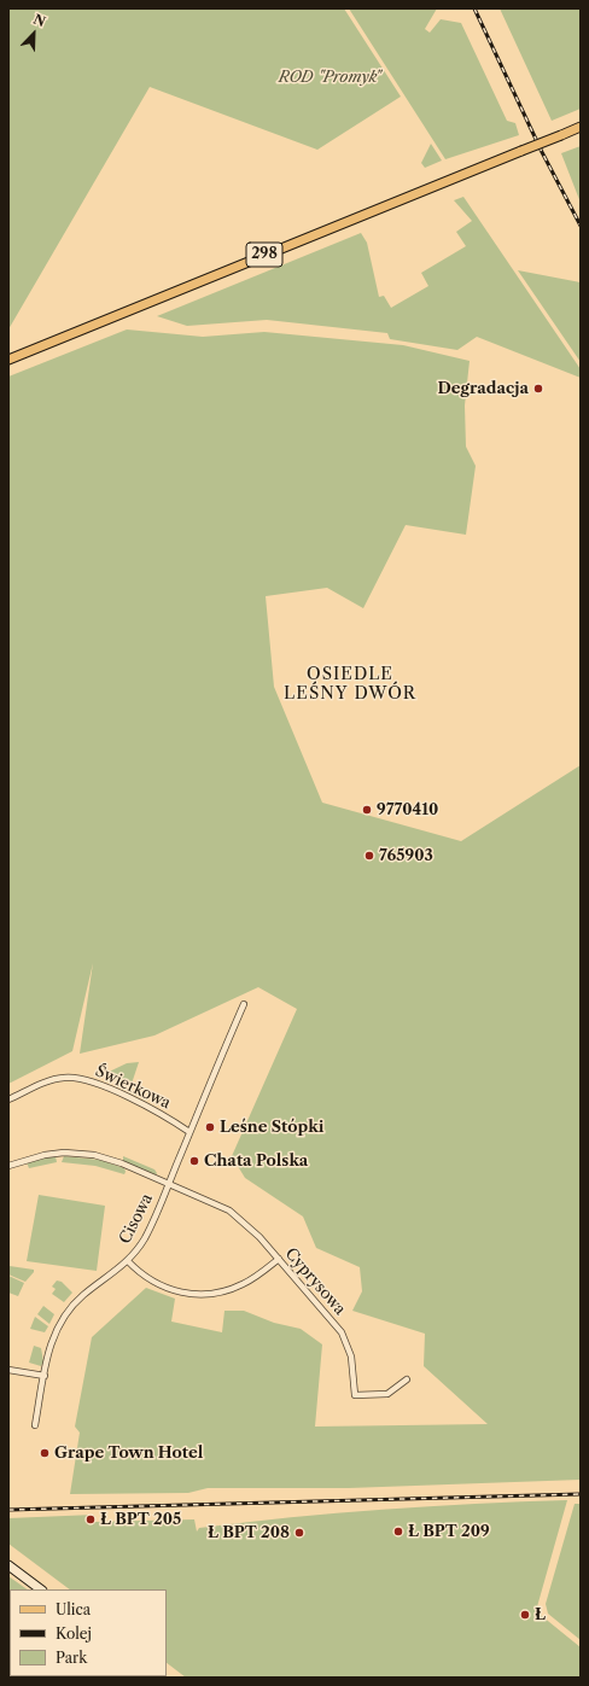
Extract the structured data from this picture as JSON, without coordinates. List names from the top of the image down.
{
  "streets": {
    "main road": ["298"],
    "street": ["Świerkowa", "Cisowa", "Cyprysowa"]
  },
  "crossings": [
    ["Świerkowa", "Cisowa"],
    ["Cisowa", "Cyprysowa"]
  ],
  "districts": ["OSIEDLE LEŚNY DWÓR"],
  "parks": ["ROD \"Promyk\""],
  "places": [
    "Degradacja",
    "9770410",
    "765903",
    "Leśne Stópki",
    "Chata Polska",
    "Grape Town Hotel",
    "Ł BPT 205",
    "Ł BPT 209",
    "Ł BPT 208",
    "Ł"
  ],
  "legend": ["Ulica", "Kolej", "Park"],
  "north": "top right"
}
